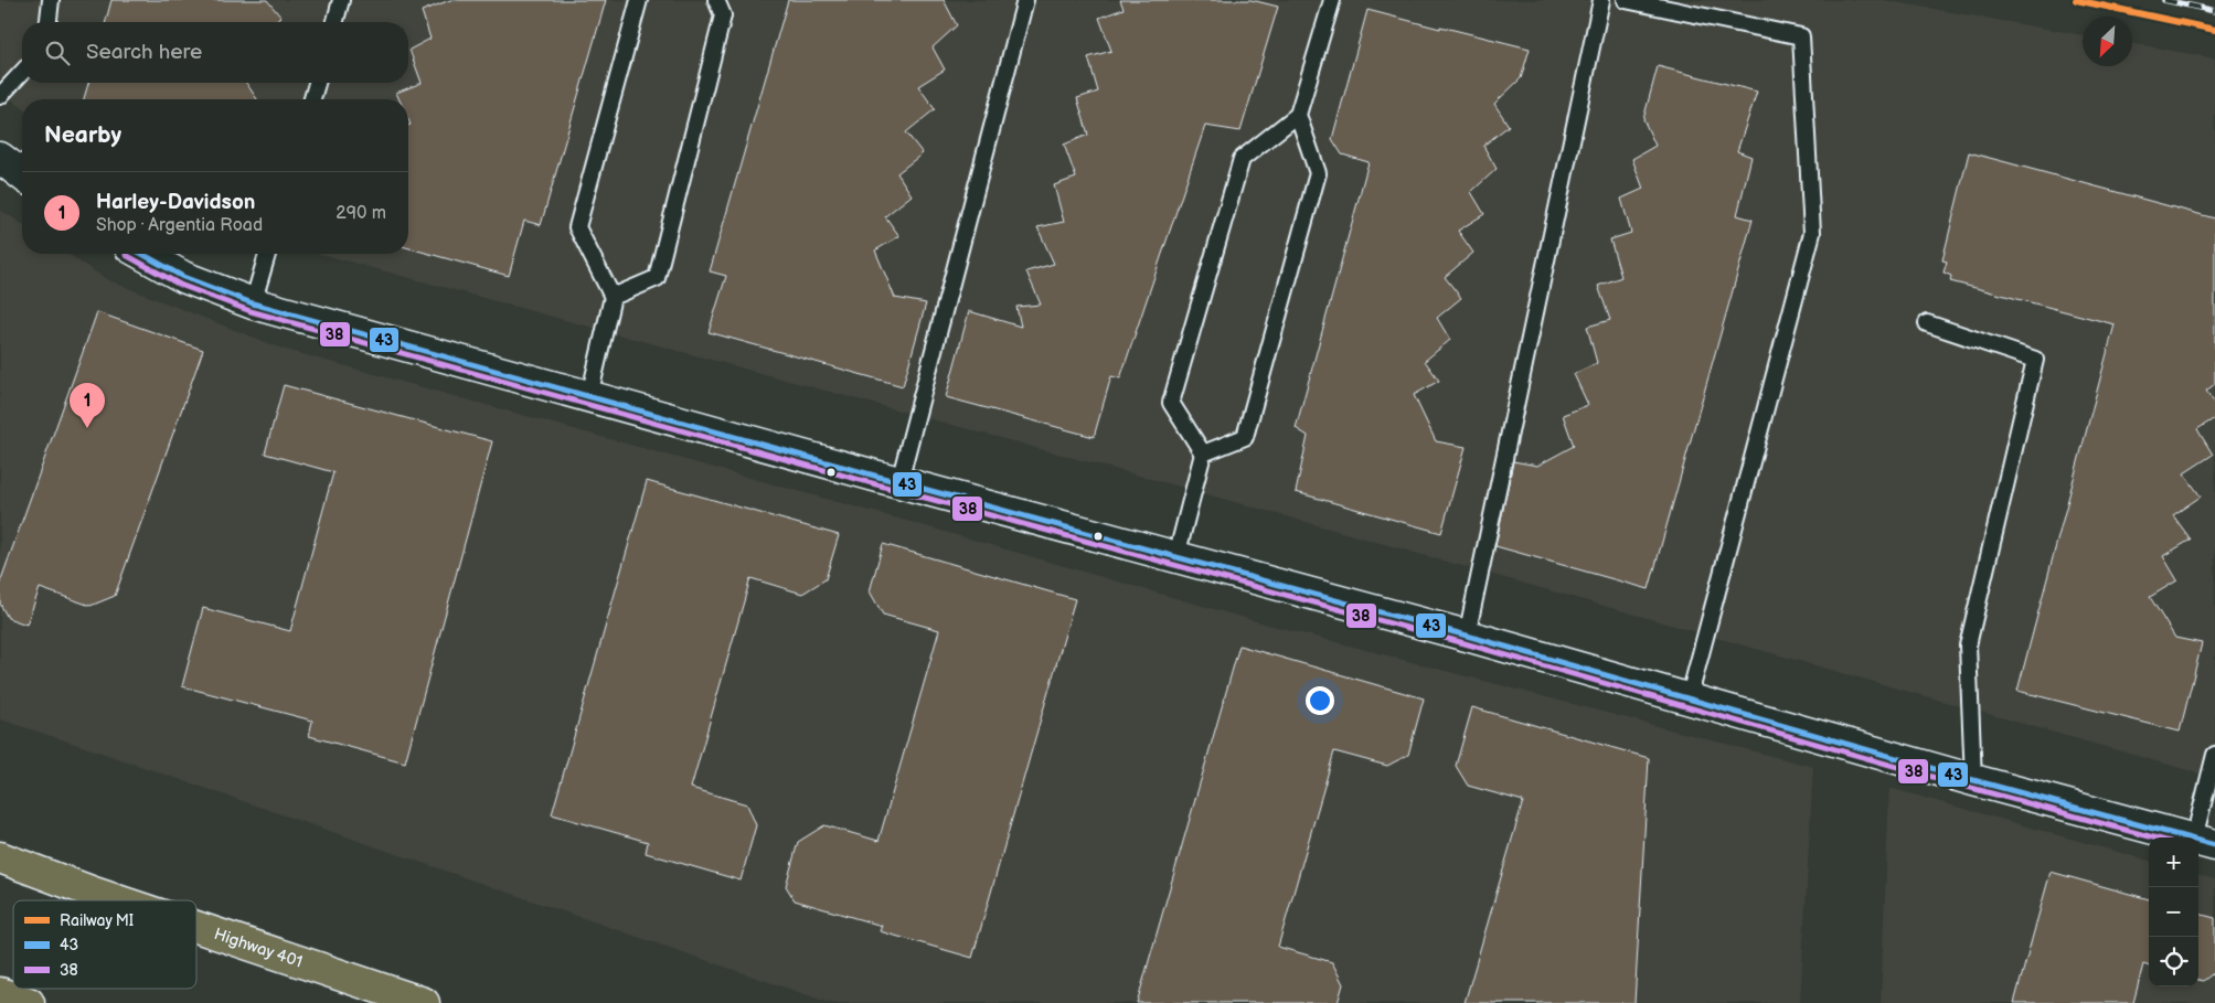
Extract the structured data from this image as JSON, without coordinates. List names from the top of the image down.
{
  "streets": {
    "highway": ["Highway 401"]
  },
  "lines": ["rail line MI", "transit line 43", "transit line 38"],
  "legend": ["Railway MI", "43", "38"],
  "north": "bottom left",
  "page": {
    "search": "Search here",
    "heading": "Nearby",
    "list": [
      {
        "mark": "1",
        "name": "Harley-Davidson",
        "note": "Shop · Argentia Road",
        "value": "290 m"
      }
    ],
    "pins": "1",
    "map_buttons": ["+", "−"]
  }
}
